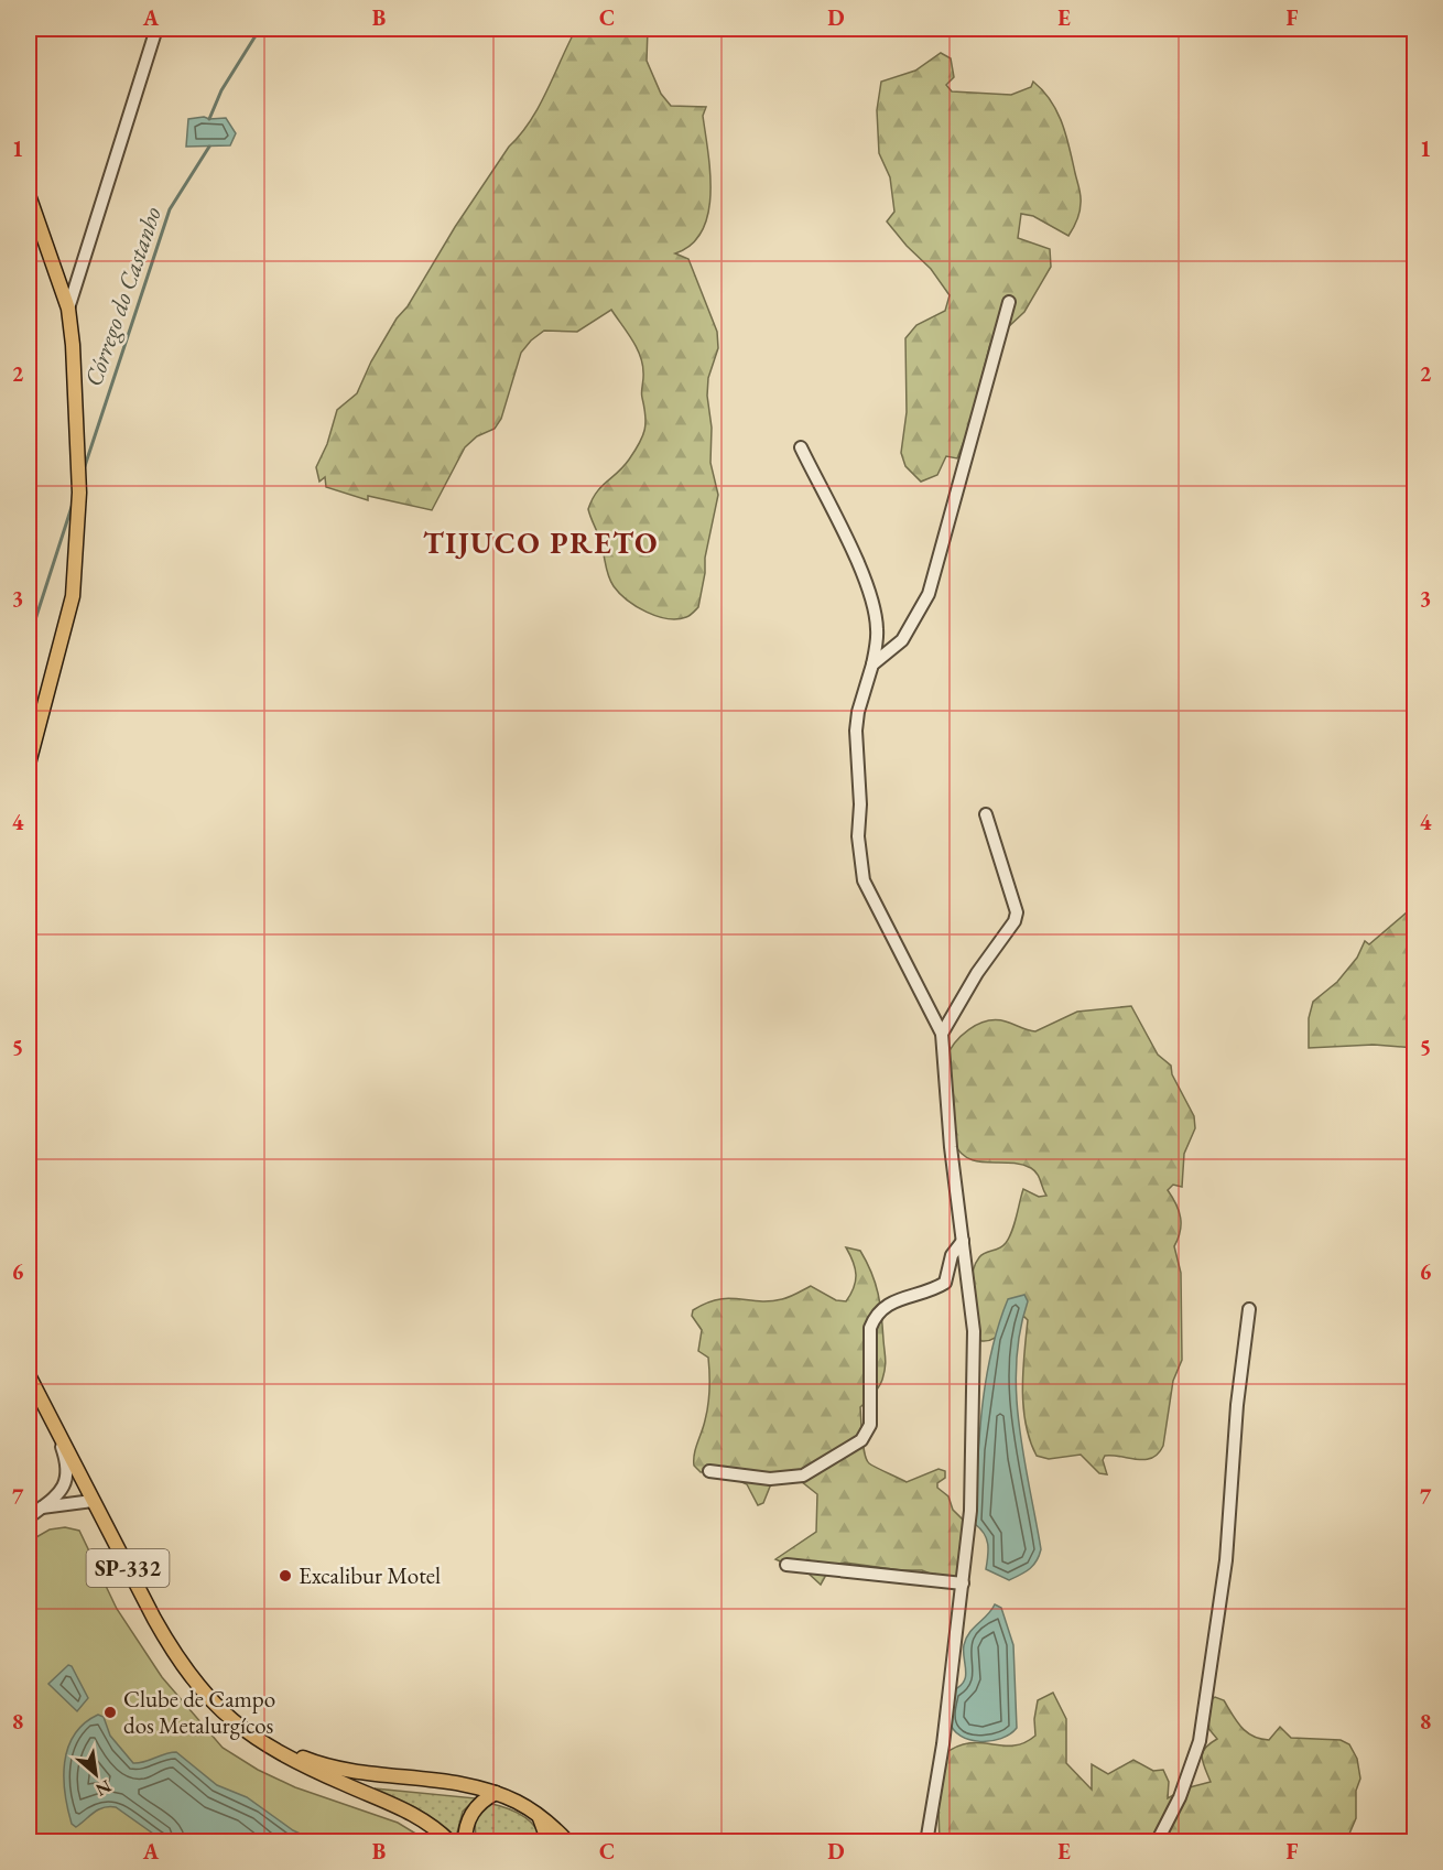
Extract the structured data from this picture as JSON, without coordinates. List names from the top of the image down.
{
  "streets": {
    "main road": ["SP-332"]
  },
  "districts": ["TIJUCO PRETO"],
  "water": ["Córrego do Castanho"],
  "places": ["Excalibur Motel", "Clube de Campo dos Metalurgícos"],
  "north": "bottom right",
  "grid": {
    "columns": [
      "A",
      "B",
      "C",
      "D",
      "E",
      "F"
    ],
    "rows": [
      "1",
      "2",
      "3",
      "4",
      "5",
      "6",
      "7",
      "8"
    ]
  }
}
